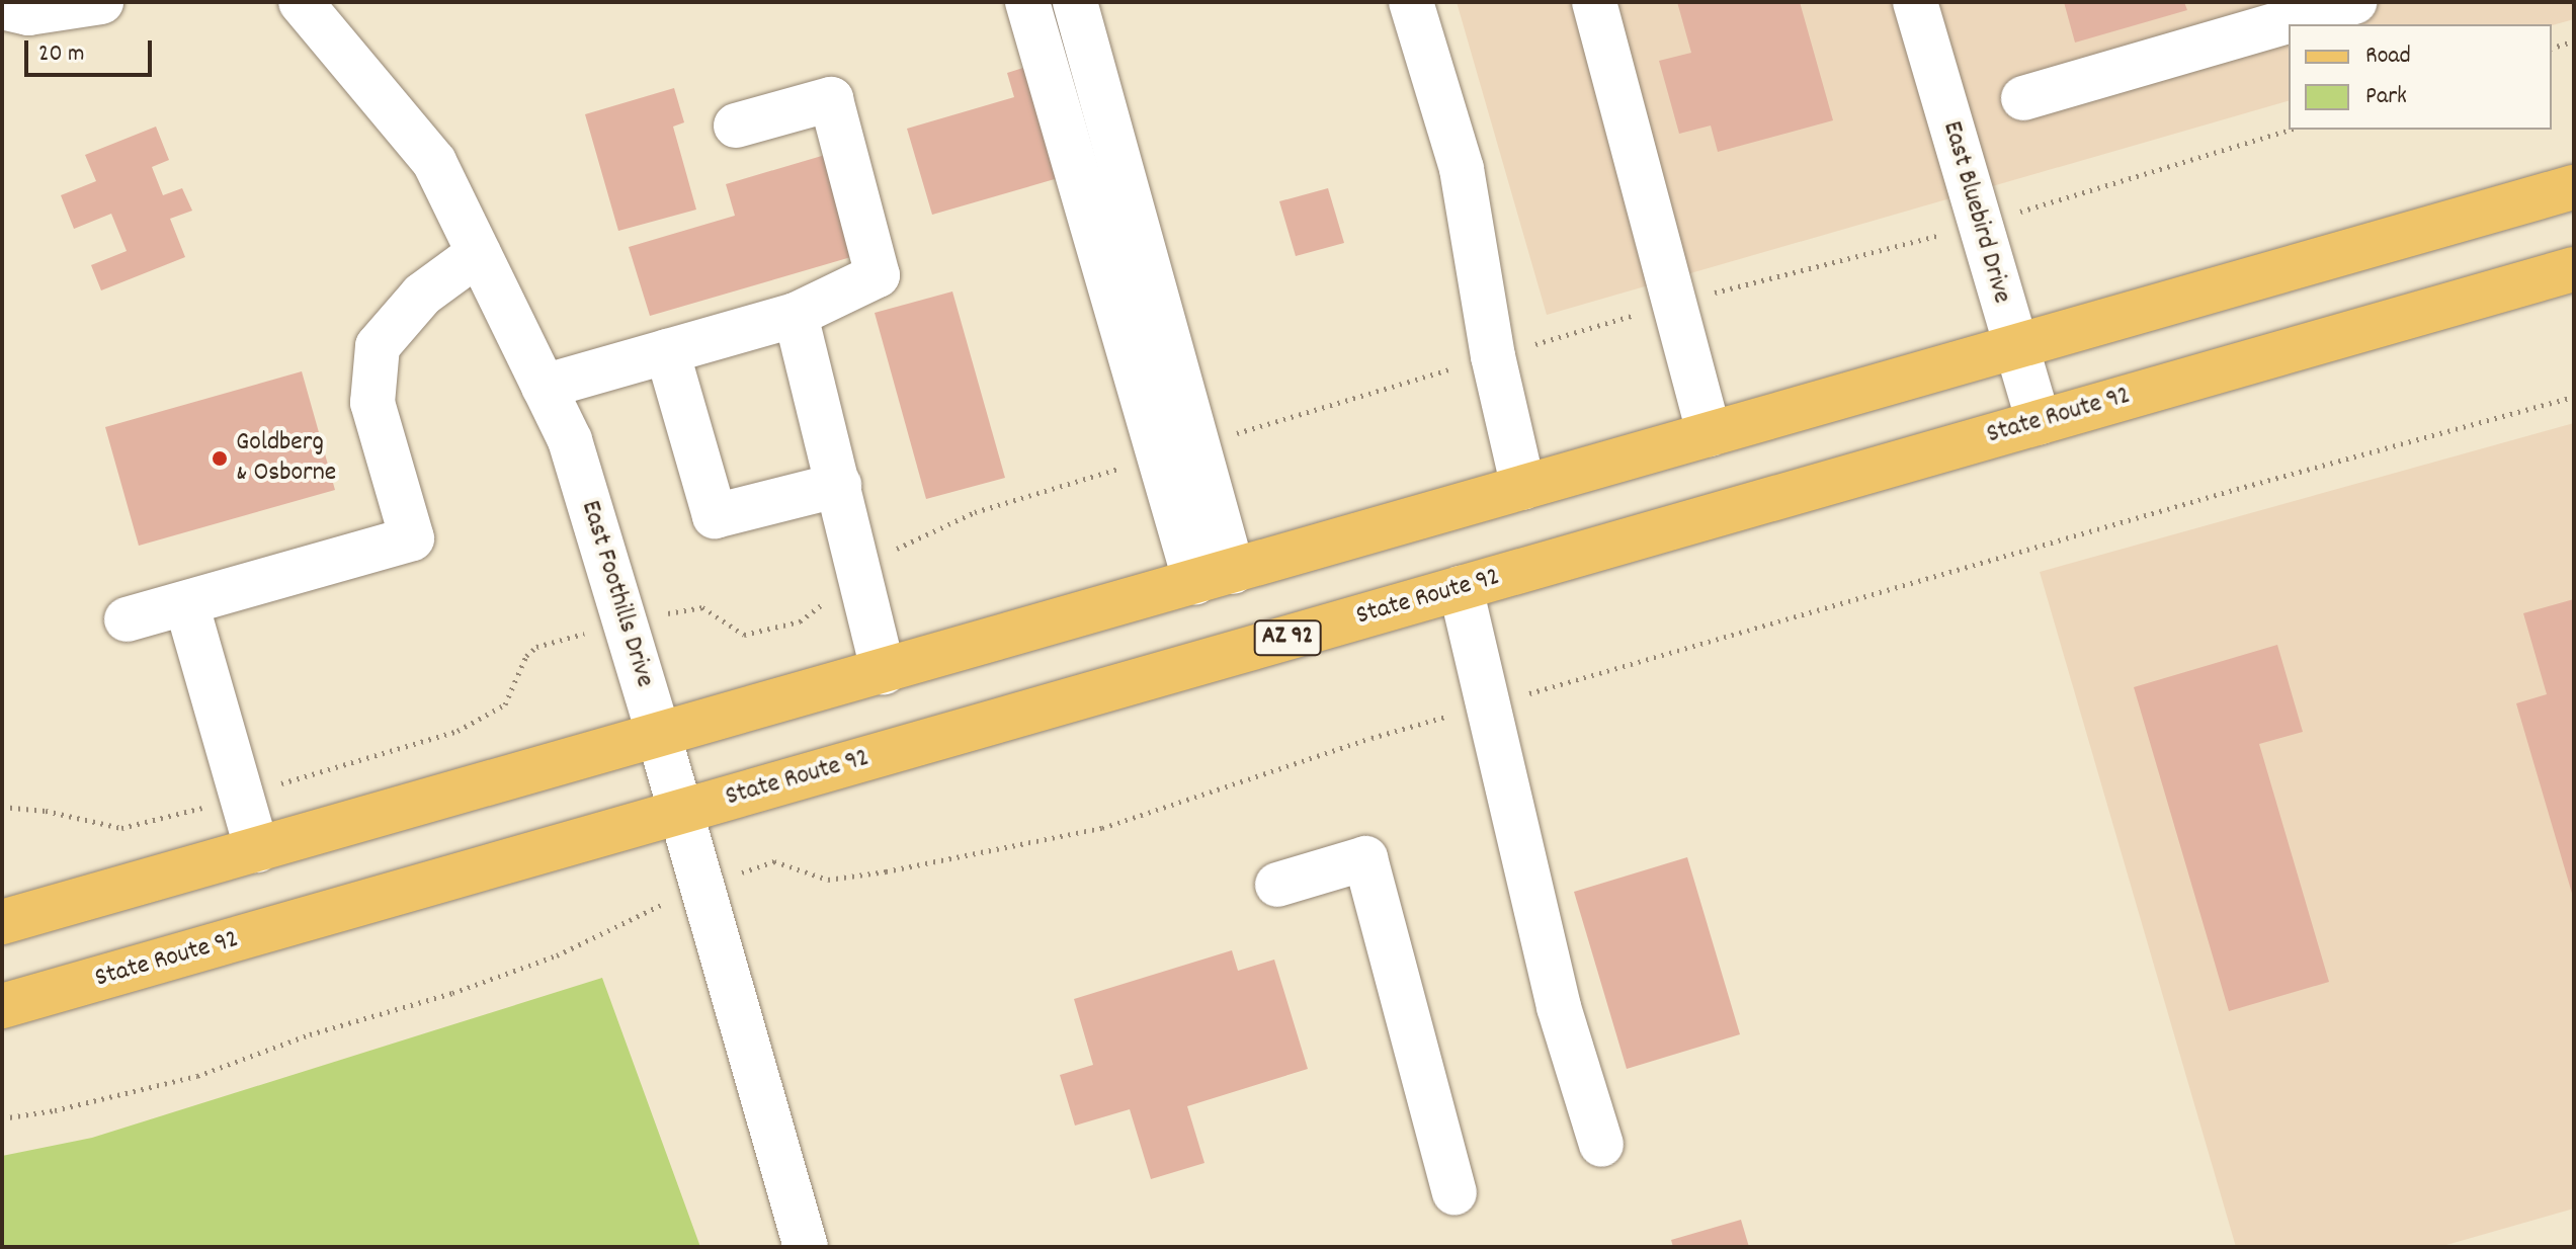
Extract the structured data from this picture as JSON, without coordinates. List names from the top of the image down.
{
  "streets": {
    "main road": ["State Route 92", "AZ 92"],
    "street": ["East Bluebird Drive", "East Foothills Drive"]
  },
  "crossings": [
    ["East Bluebird Drive", "State Route 92"],
    ["State Route 92", "East Foothills Drive"]
  ],
  "places": ["Goldberg & Osborne"],
  "legend": ["Road", "Park"],
  "scale_bar": "20 m"
}
